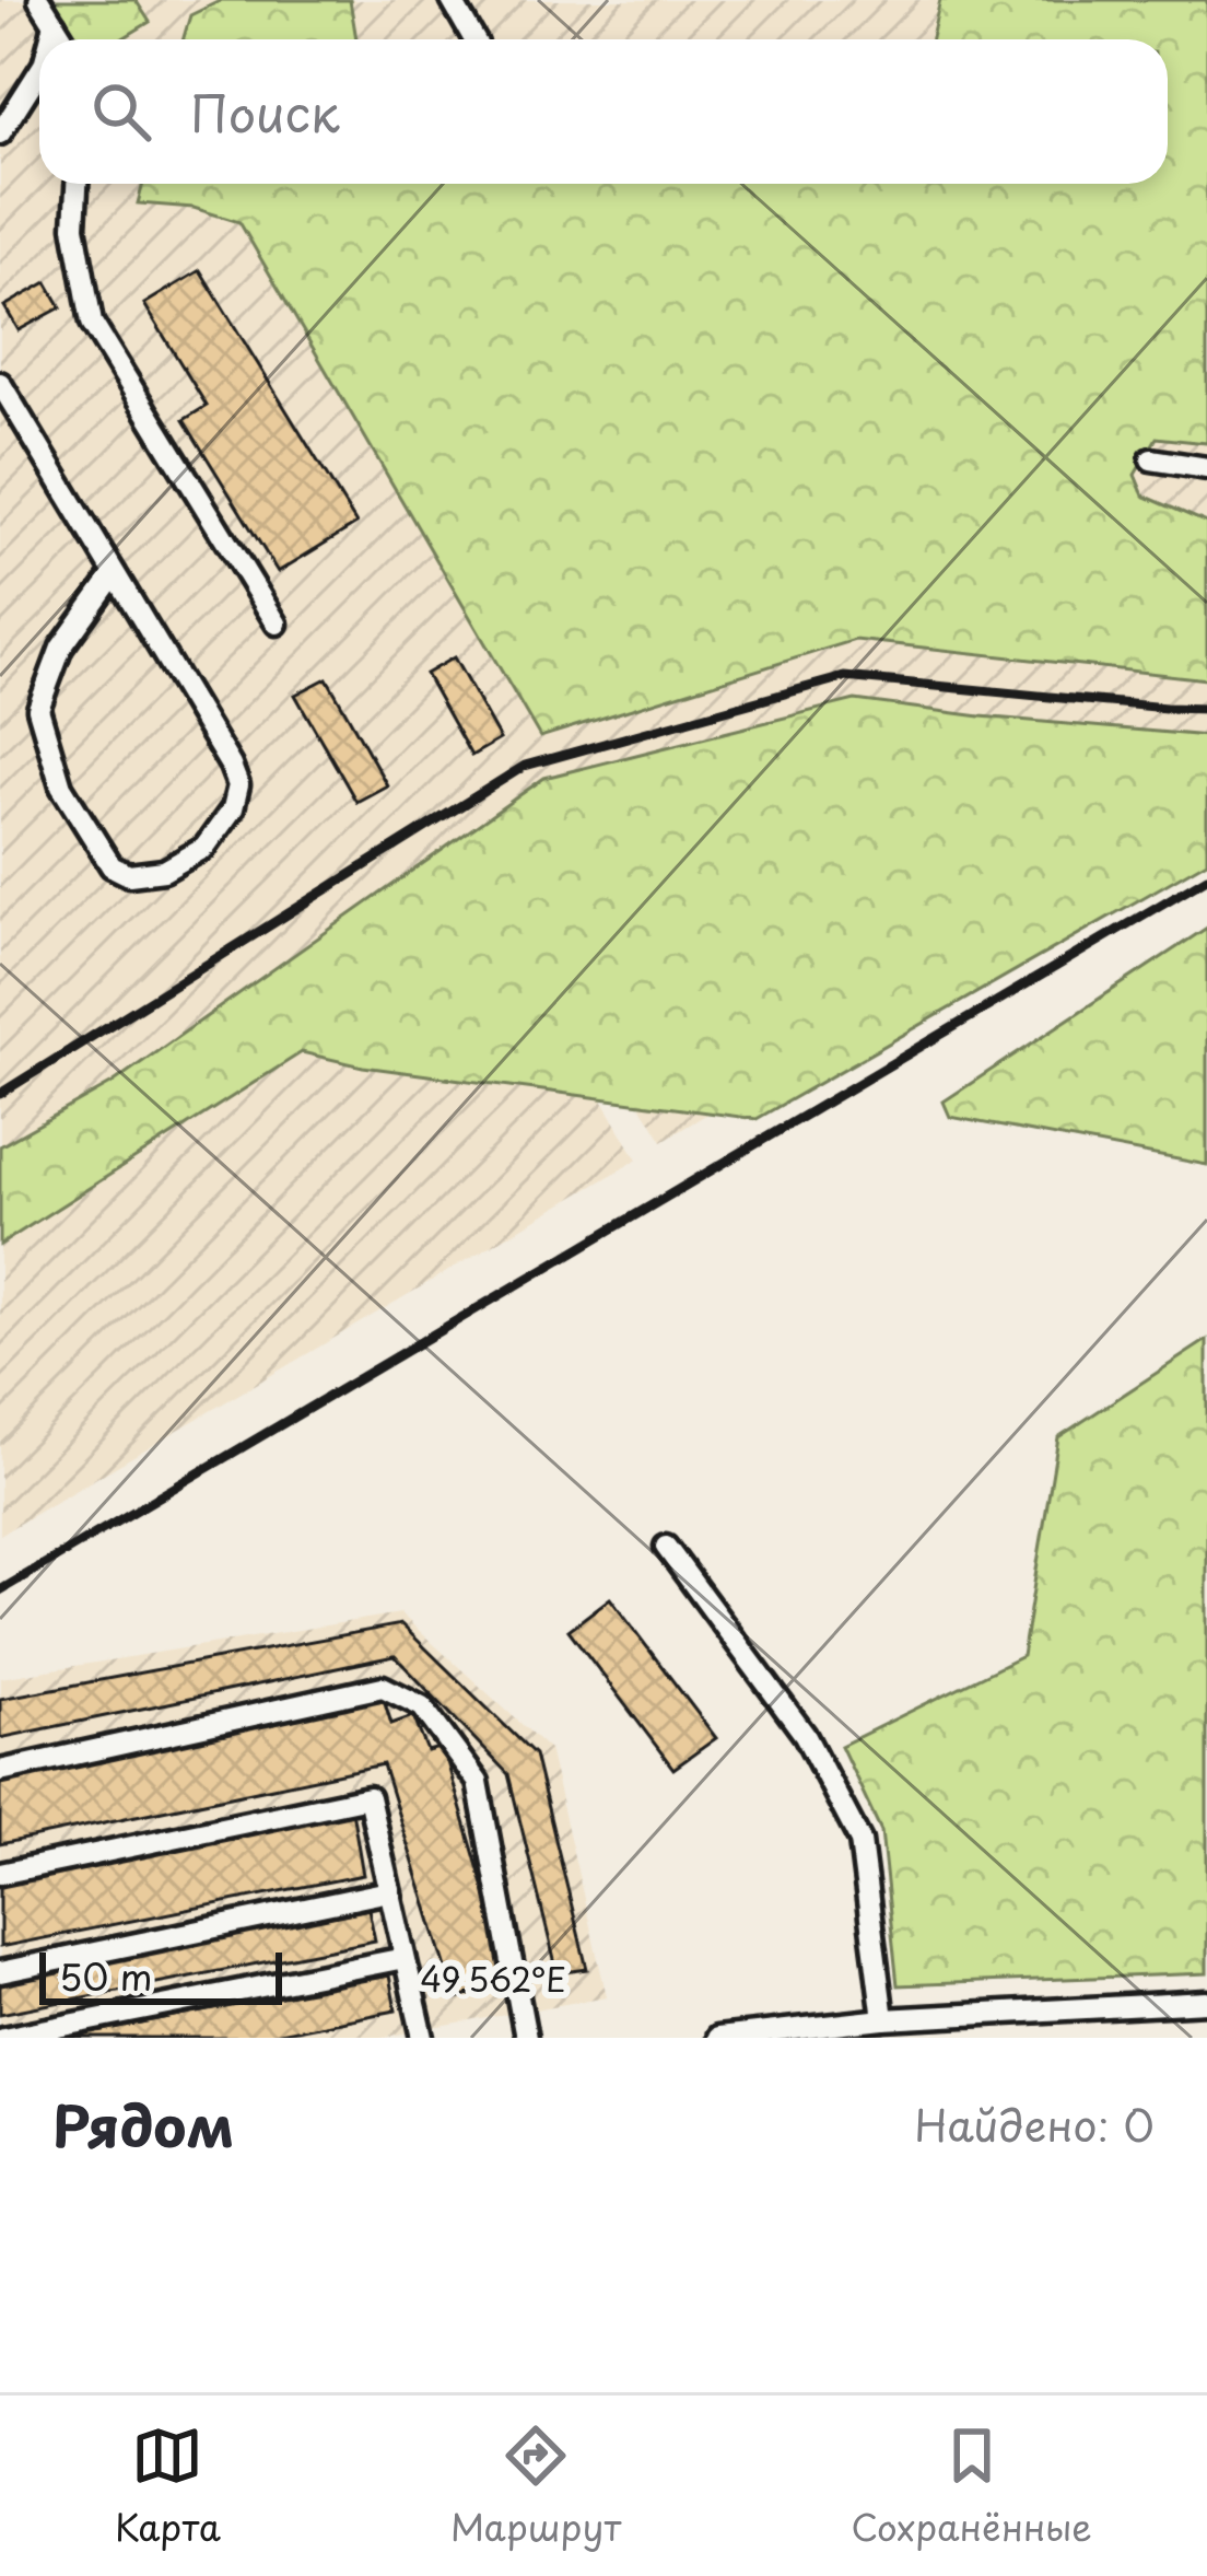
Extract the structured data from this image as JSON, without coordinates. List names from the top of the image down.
{
  "scale_bar": "50 m",
  "page": {
    "search": "Поиск",
    "scale": "50 m",
    "heading": ["Рядом", "Найдено: 0"],
    "nav": ["Карта", "Маршрут", "Сохранённые"]
  },
  "coordinates": ["49.562°E"]
}
